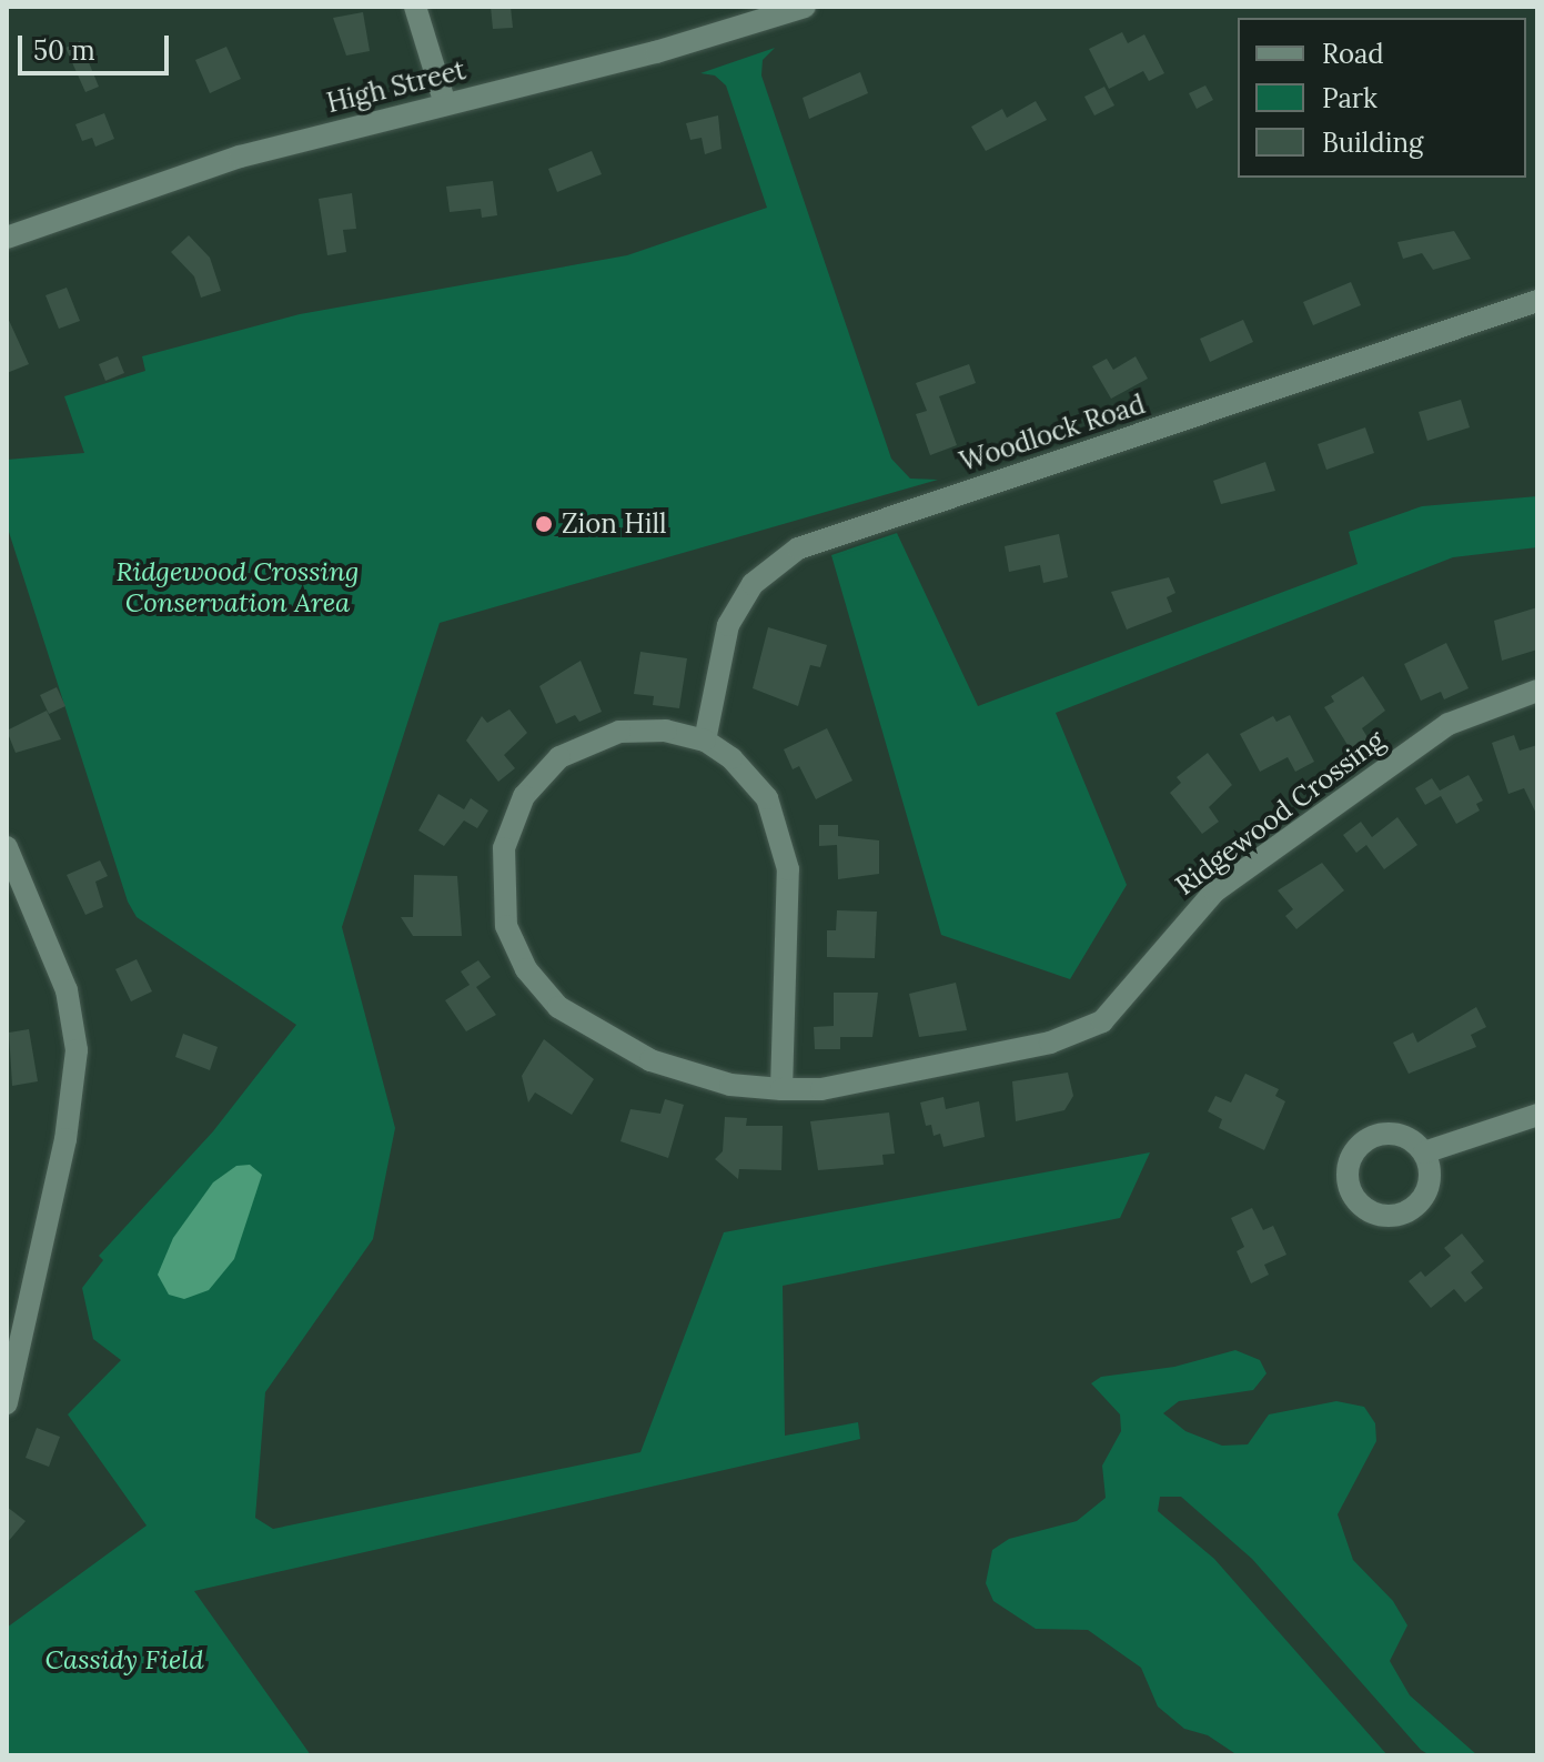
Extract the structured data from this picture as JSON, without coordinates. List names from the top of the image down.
{
  "streets": {
    "street": ["High Street", "Woodlock Road", "Ridgewood Crossing"]
  },
  "crossings": [
    ["Woodlock Road", "Ridgewood Crossing"]
  ],
  "parks": ["Ridgewood Crossing Conservation Area", "Cassidy Field"],
  "places": ["Zion Hill"],
  "legend": ["Road", "Park", "Building"],
  "scale_bar": "50 m"
}
